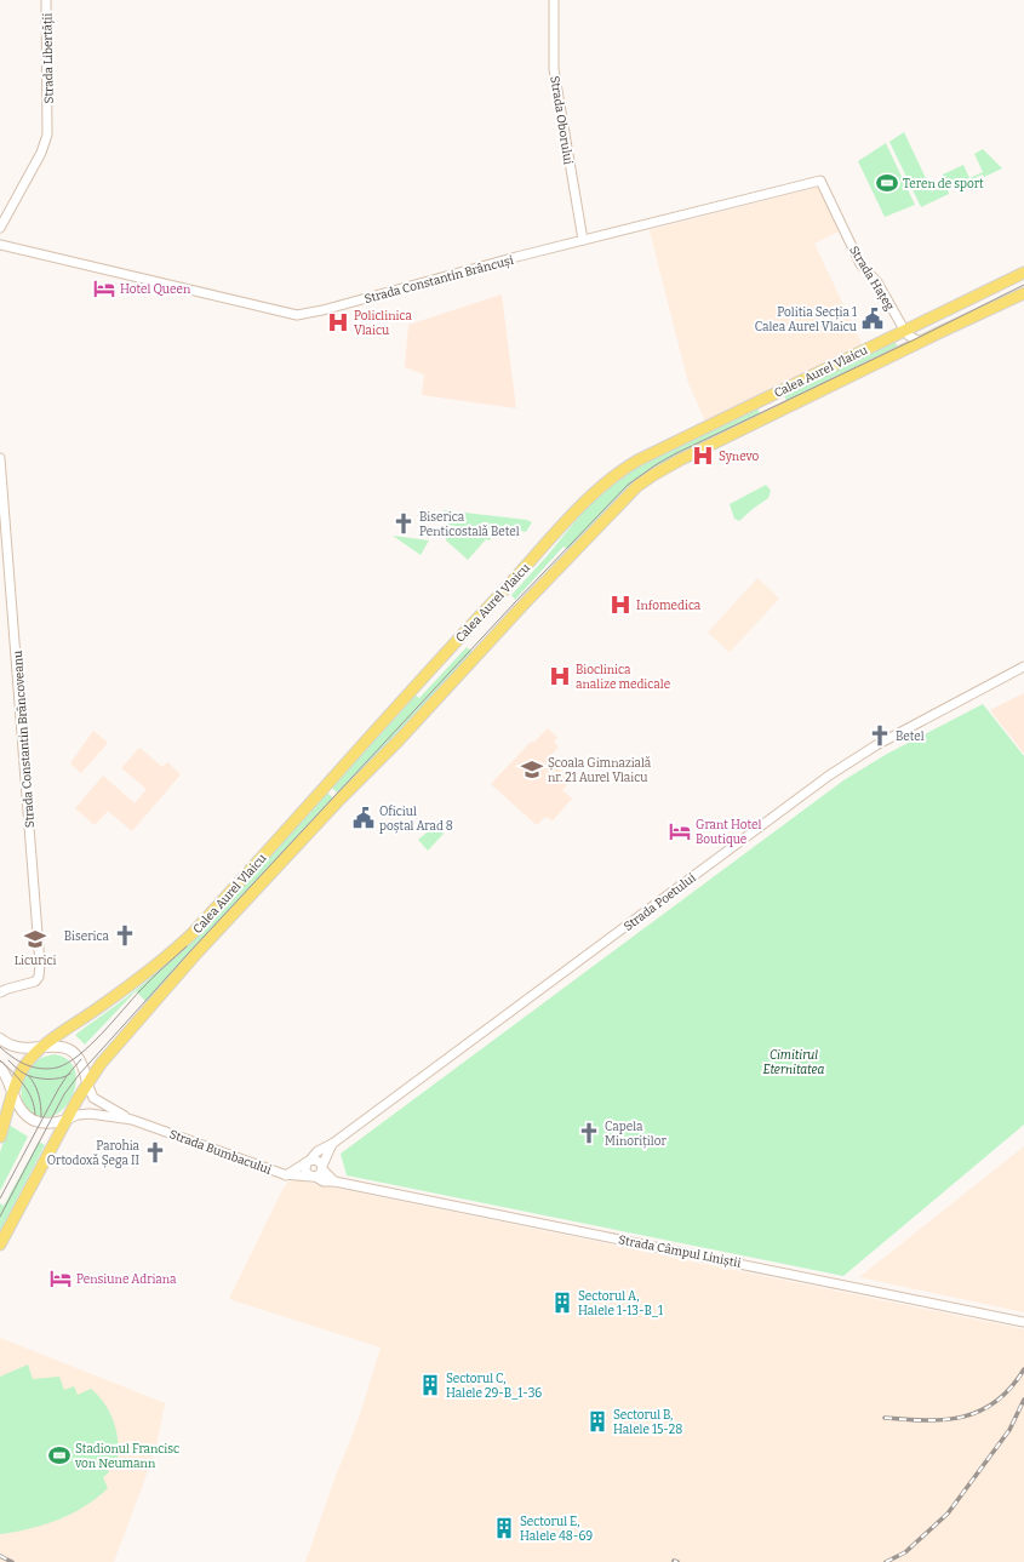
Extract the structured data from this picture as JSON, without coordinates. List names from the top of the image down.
{
  "streets": {
    "main road": ["Calea Aurel Vlaicu"],
    "street": [
      "Strada Libertății",
      "Strada Oborului",
      "Strada Hațeg",
      "Strada Constantin Brâncuși",
      "Strada Constantin Brâncoveanu",
      "Strada Poetului",
      "Strada Bumbacului",
      "Strada Câmpul Liniștii"
    ]
  },
  "crossings": [
    ["Strada Oborului", "Strada Constantin Brâncuși"],
    ["Strada Hațeg", "Strada Constantin Brâncuși"],
    ["Strada Hațeg", "Calea Aurel Vlaicu"],
    ["Calea Aurel Vlaicu", "Strada Bumbacului"],
    ["Strada Poetului", "Strada Bumbacului"],
    ["Strada Poetului", "Strada Câmpul Liniștii"],
    ["Strada Bumbacului", "Strada Câmpul Liniștii"]
  ],
  "parks": ["Cimitirul Eternitatea"],
  "places": {
    "sports": ["Teren de sport", "Stadionul Francisc von Neumann"],
    "hotel": ["Hotel Queen", "Grant Hotel Boutique", "Pensiune Adriana"],
    "public building": ["Politia Secția 1 Calea Aurel Vlaicu", "Oficiul poștal Arad 8"],
    "hospital": [
      "Policlinica Vlaicu",
      "Synevo",
      "Infomedica",
      "Bioclinica analize medicale"
    ],
    "church": [
      "Biserica Penticostală Betel",
      "Betel",
      "Biserica",
      "Capela Minoriților",
      "Parohia Ortodoxă Șega II"
    ],
    "school or university": ["Școala Gimnazială nr. 21 Aurel Vlaicu", "Licurici"],
    "building": [
      "Sectorul A, Halele 1-13-B_1",
      "Sectorul C, Halele 29-B_1-36",
      "Sectorul B, Halele 15-28",
      "Sectorul E, Halele 48-69"
    ]
  }
}
